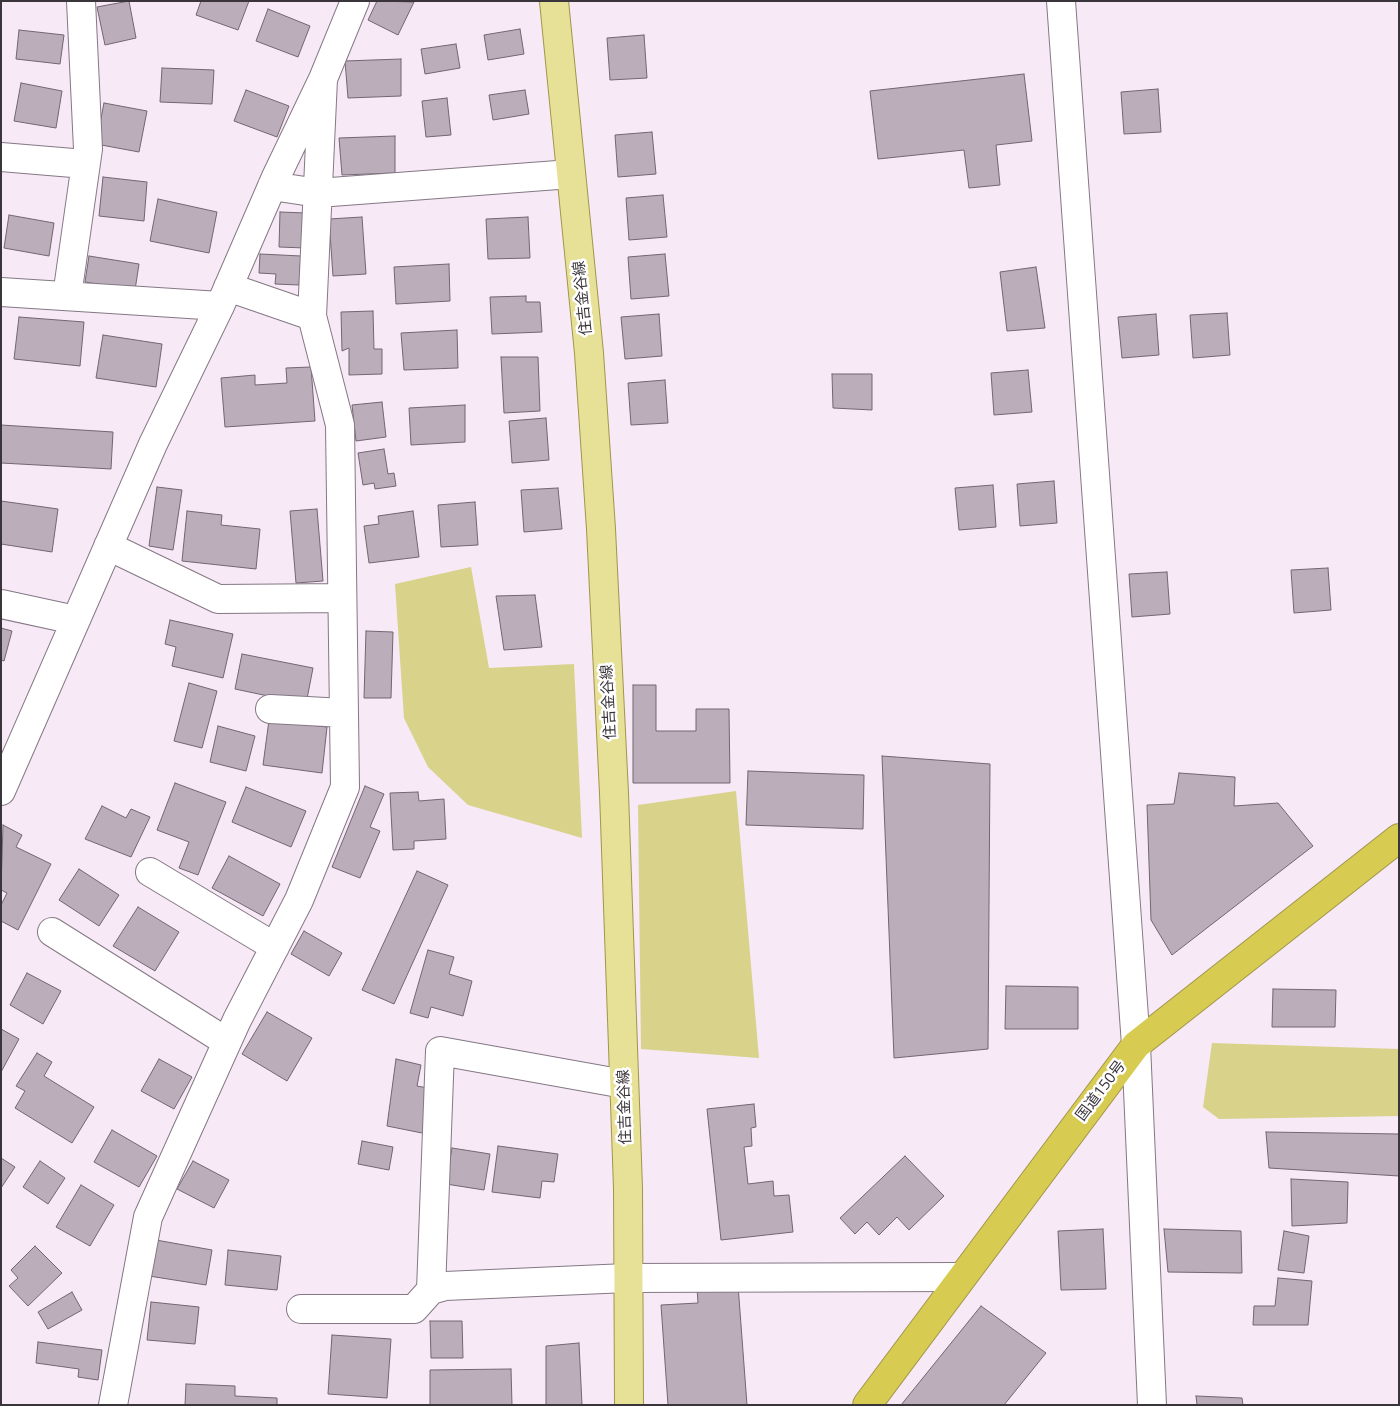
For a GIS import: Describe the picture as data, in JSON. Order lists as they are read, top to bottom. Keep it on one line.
{"streets":{"highway":["国道150号"],"main road":["住吉金谷線"]}}
